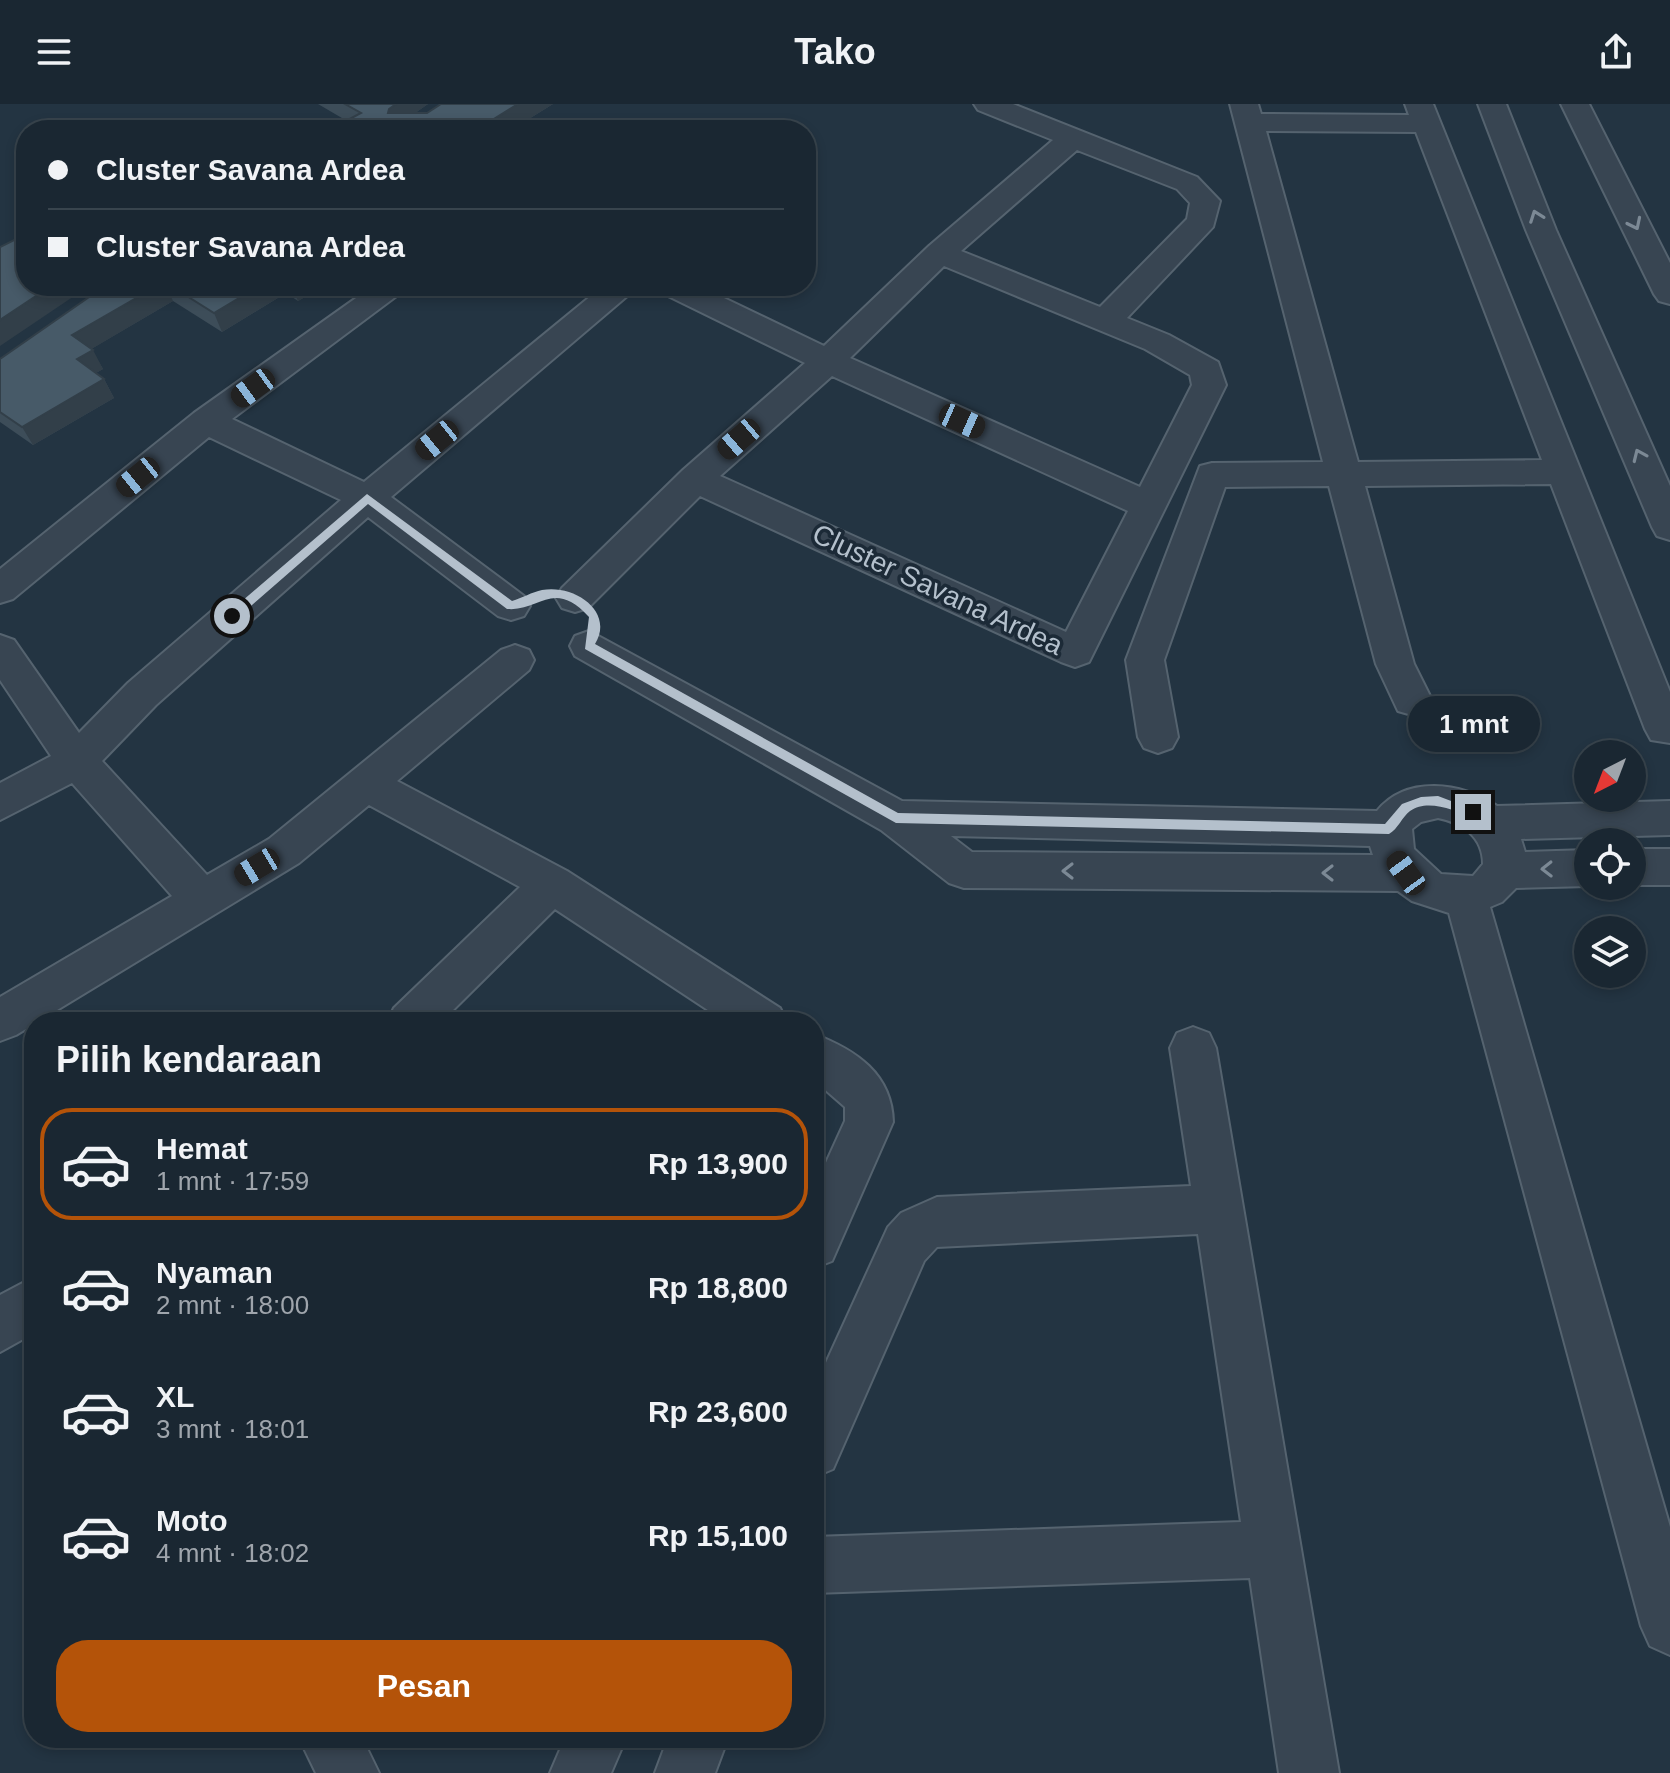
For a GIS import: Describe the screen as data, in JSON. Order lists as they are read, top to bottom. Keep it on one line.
{"streets":{"street":["Cluster Savana Ardea"]},"north":"bottom left","page":{"header":"Tako","banner":["Cluster Savana Ardea","Cluster Savana Ardea"],"bubble":"1 mnt","heading":"Pilih kendaraan","list":[{"name":"Hemat","note":"1 mnt · 17:59","value":"Rp 13,900"},{"name":"Nyaman","note":"2 mnt · 18:00","value":"Rp 18,800"},{"name":"XL","note":"3 mnt · 18:01","value":"Rp 23,600"},{"name":"Moto","note":"4 mnt · 18:02","value":"Rp 15,100"}],"buttons":"Pesan"}}
